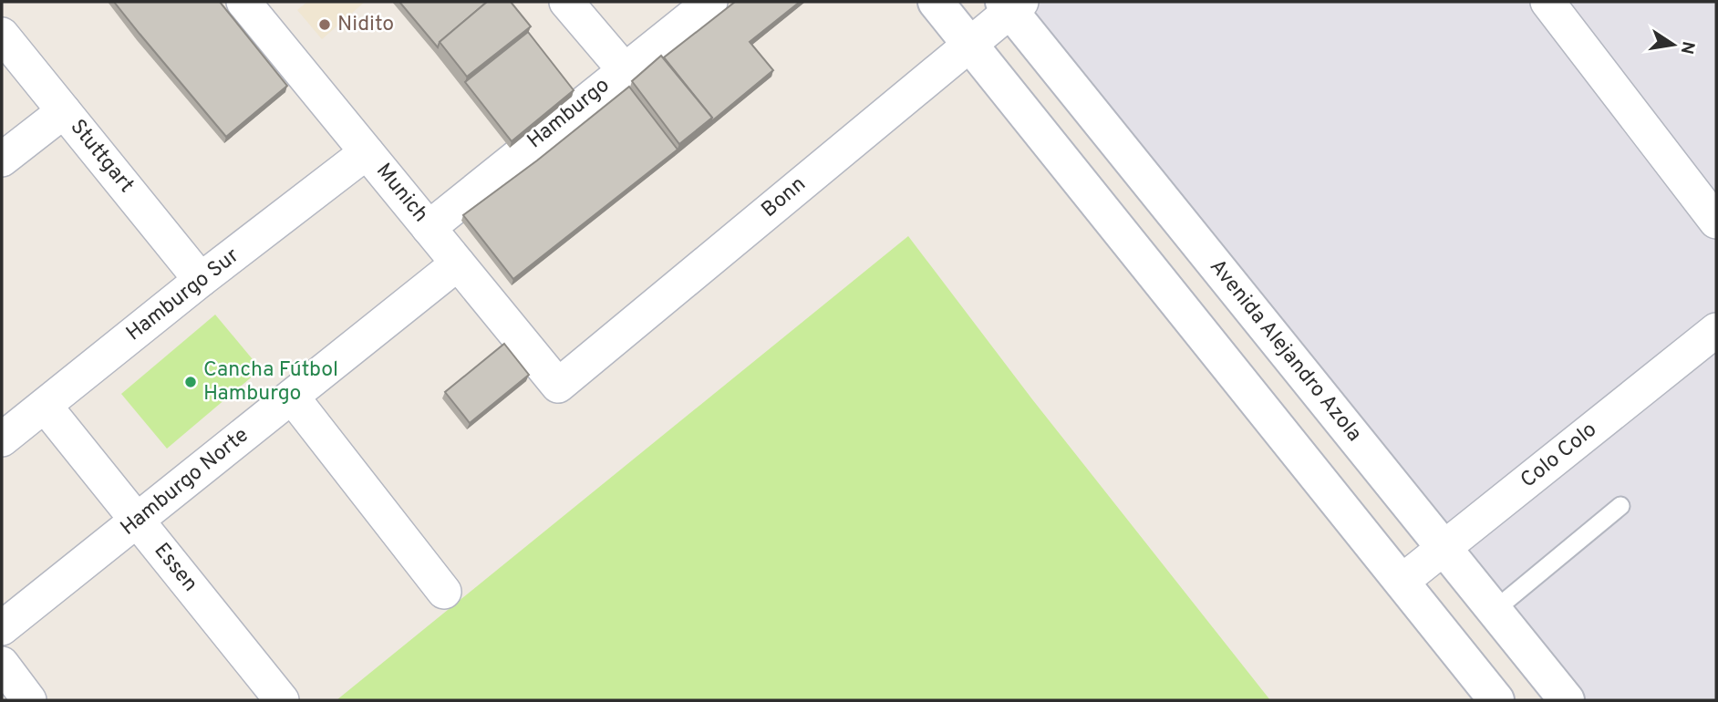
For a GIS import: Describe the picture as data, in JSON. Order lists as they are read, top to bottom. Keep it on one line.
{"streets":{"main road":["Avenida Alejandro Azola"],"street":["Hamburgo","Stuttgart","Munich","Bonn","Hamburgo Sur","Colo Colo","Hamburgo Norte","Essen"]},"crossings":[["Hamburgo","Munich"],["Stuttgart","Hamburgo Sur"],["Munich","Bonn"],["Munich","Hamburgo Sur"],["Munich","Hamburgo Norte"],["Bonn","Avenida Alejandro Azola"],["Hamburgo Sur","Essen"],["Avenida Alejandro Azola","Colo Colo"],["Hamburgo Norte","Essen"]],"places":["Nidito","Cancha Fútbol Hamburgo"],"north":"right"}
